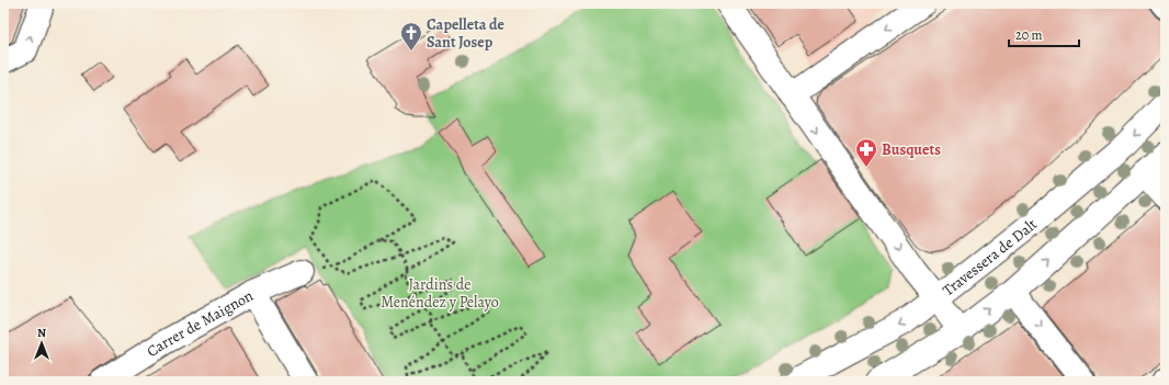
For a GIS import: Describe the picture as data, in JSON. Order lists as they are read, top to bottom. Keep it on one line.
{"streets":{"street":["Travessera de Dalt","Carrer de Maignon"]},"parks":["Jardins de Menéndez y Pelayo"],"places":{"church":["Capelleta de Sant Josep"],"pharmacy":["Busquets"]},"scale_bar":"20 m","north":"top"}
